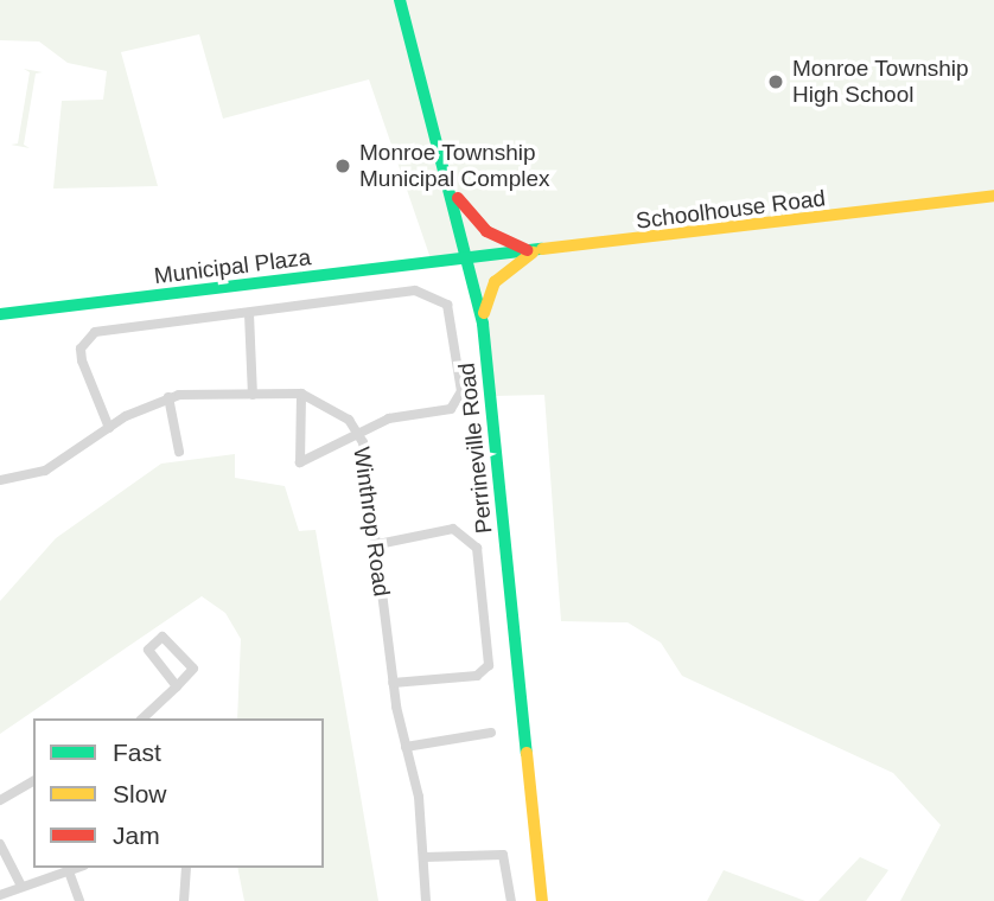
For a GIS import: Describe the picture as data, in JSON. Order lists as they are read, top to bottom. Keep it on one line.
{"streets":{"street":["Schoolhouse Road","Municipal Plaza","Perrineville Road","Winthrop Road"]},"crossings":[["Schoolhouse Road","Municipal Plaza"],["Schoolhouse Road","Perrineville Road"],["Municipal Plaza","Perrineville Road"]],"places":["Monroe Township High School","Monroe Township Municipal Complex"],"legend":["Fast","Slow","Jam"]}
